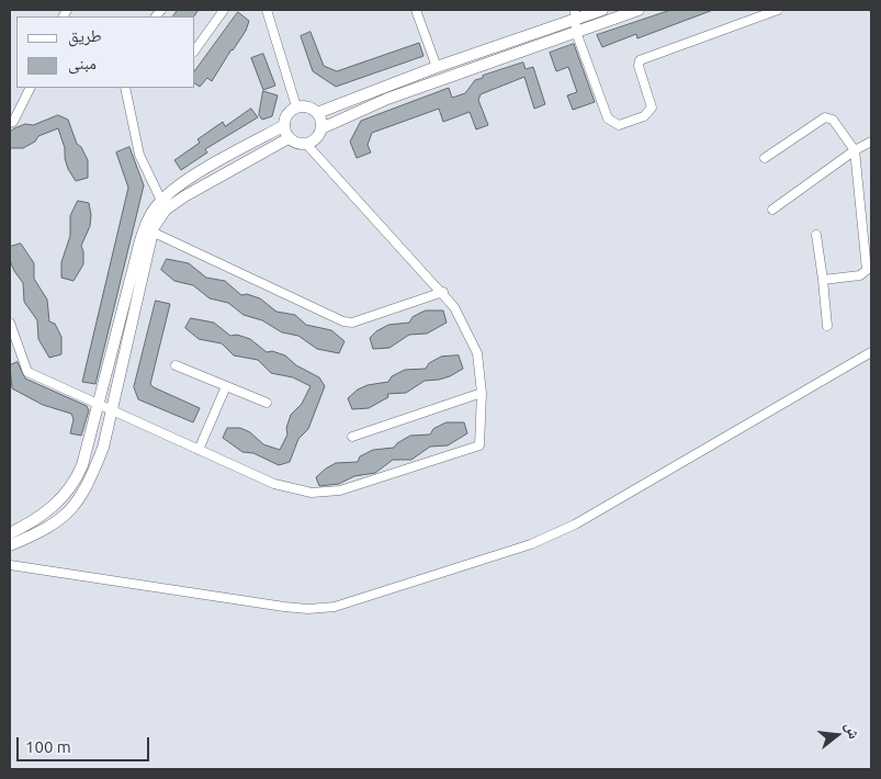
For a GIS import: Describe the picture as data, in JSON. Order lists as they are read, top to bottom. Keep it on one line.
{"legend":["طريق","مبنى"],"scale_bar":"100 m","north":"right"}
